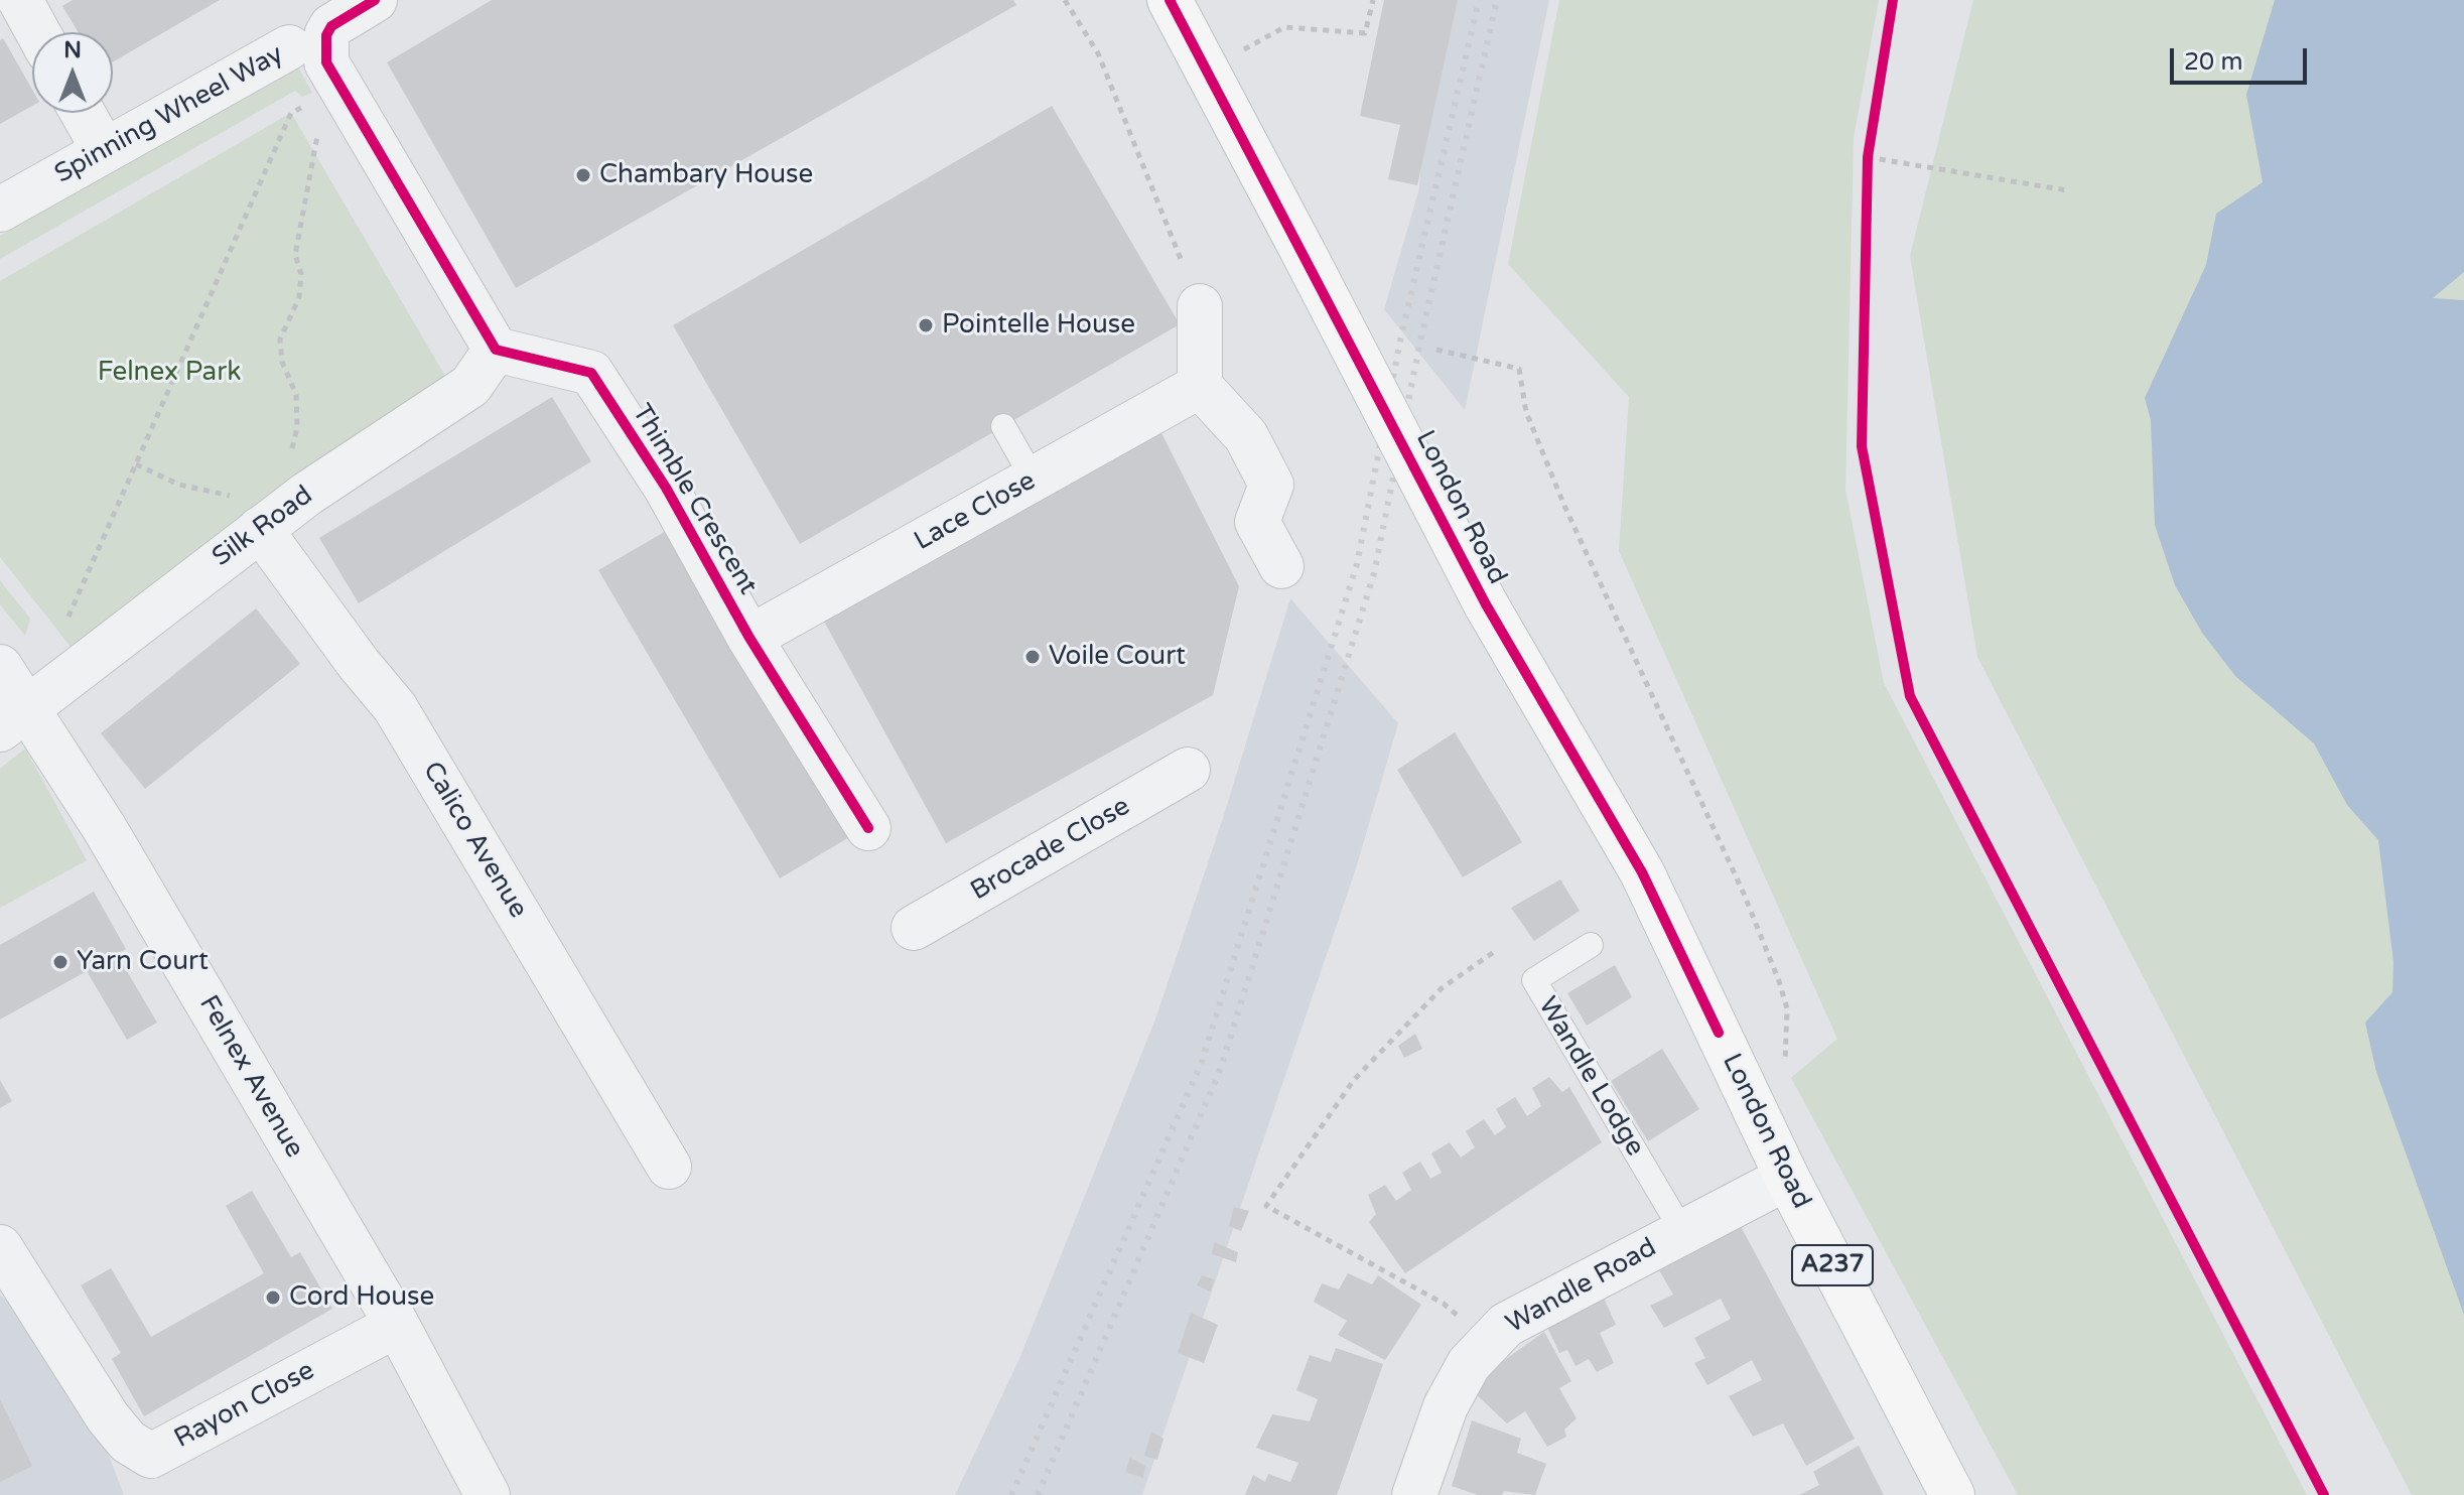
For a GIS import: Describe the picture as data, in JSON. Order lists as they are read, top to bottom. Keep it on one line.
{"streets":{"main road":["London Road","A237"],"street":["Spinning Wheel Way","Thimble Crescent","Lace Close","Silk Road","Calico Avenue","Brocade Close","Felnex Avenue","Wandle Road","Rayon Close"],"lane":["Wandle Lodge"]},"crossings":[["Thimble Crescent","Lace Close"],["Thimble Crescent","Silk Road"],["London Road","Wandle Road"],["Silk Road","Calico Avenue"],["Silk Road","Felnex Avenue"],["Felnex Avenue","Rayon Close"],["Wandle Lodge","Wandle Road"]],"parks":["Felnex Park"],"places":["Chambary House","Pointelle House","Voile Court","Yarn Court","Cord House"],"scale_bar":"20 m","north":"top"}
